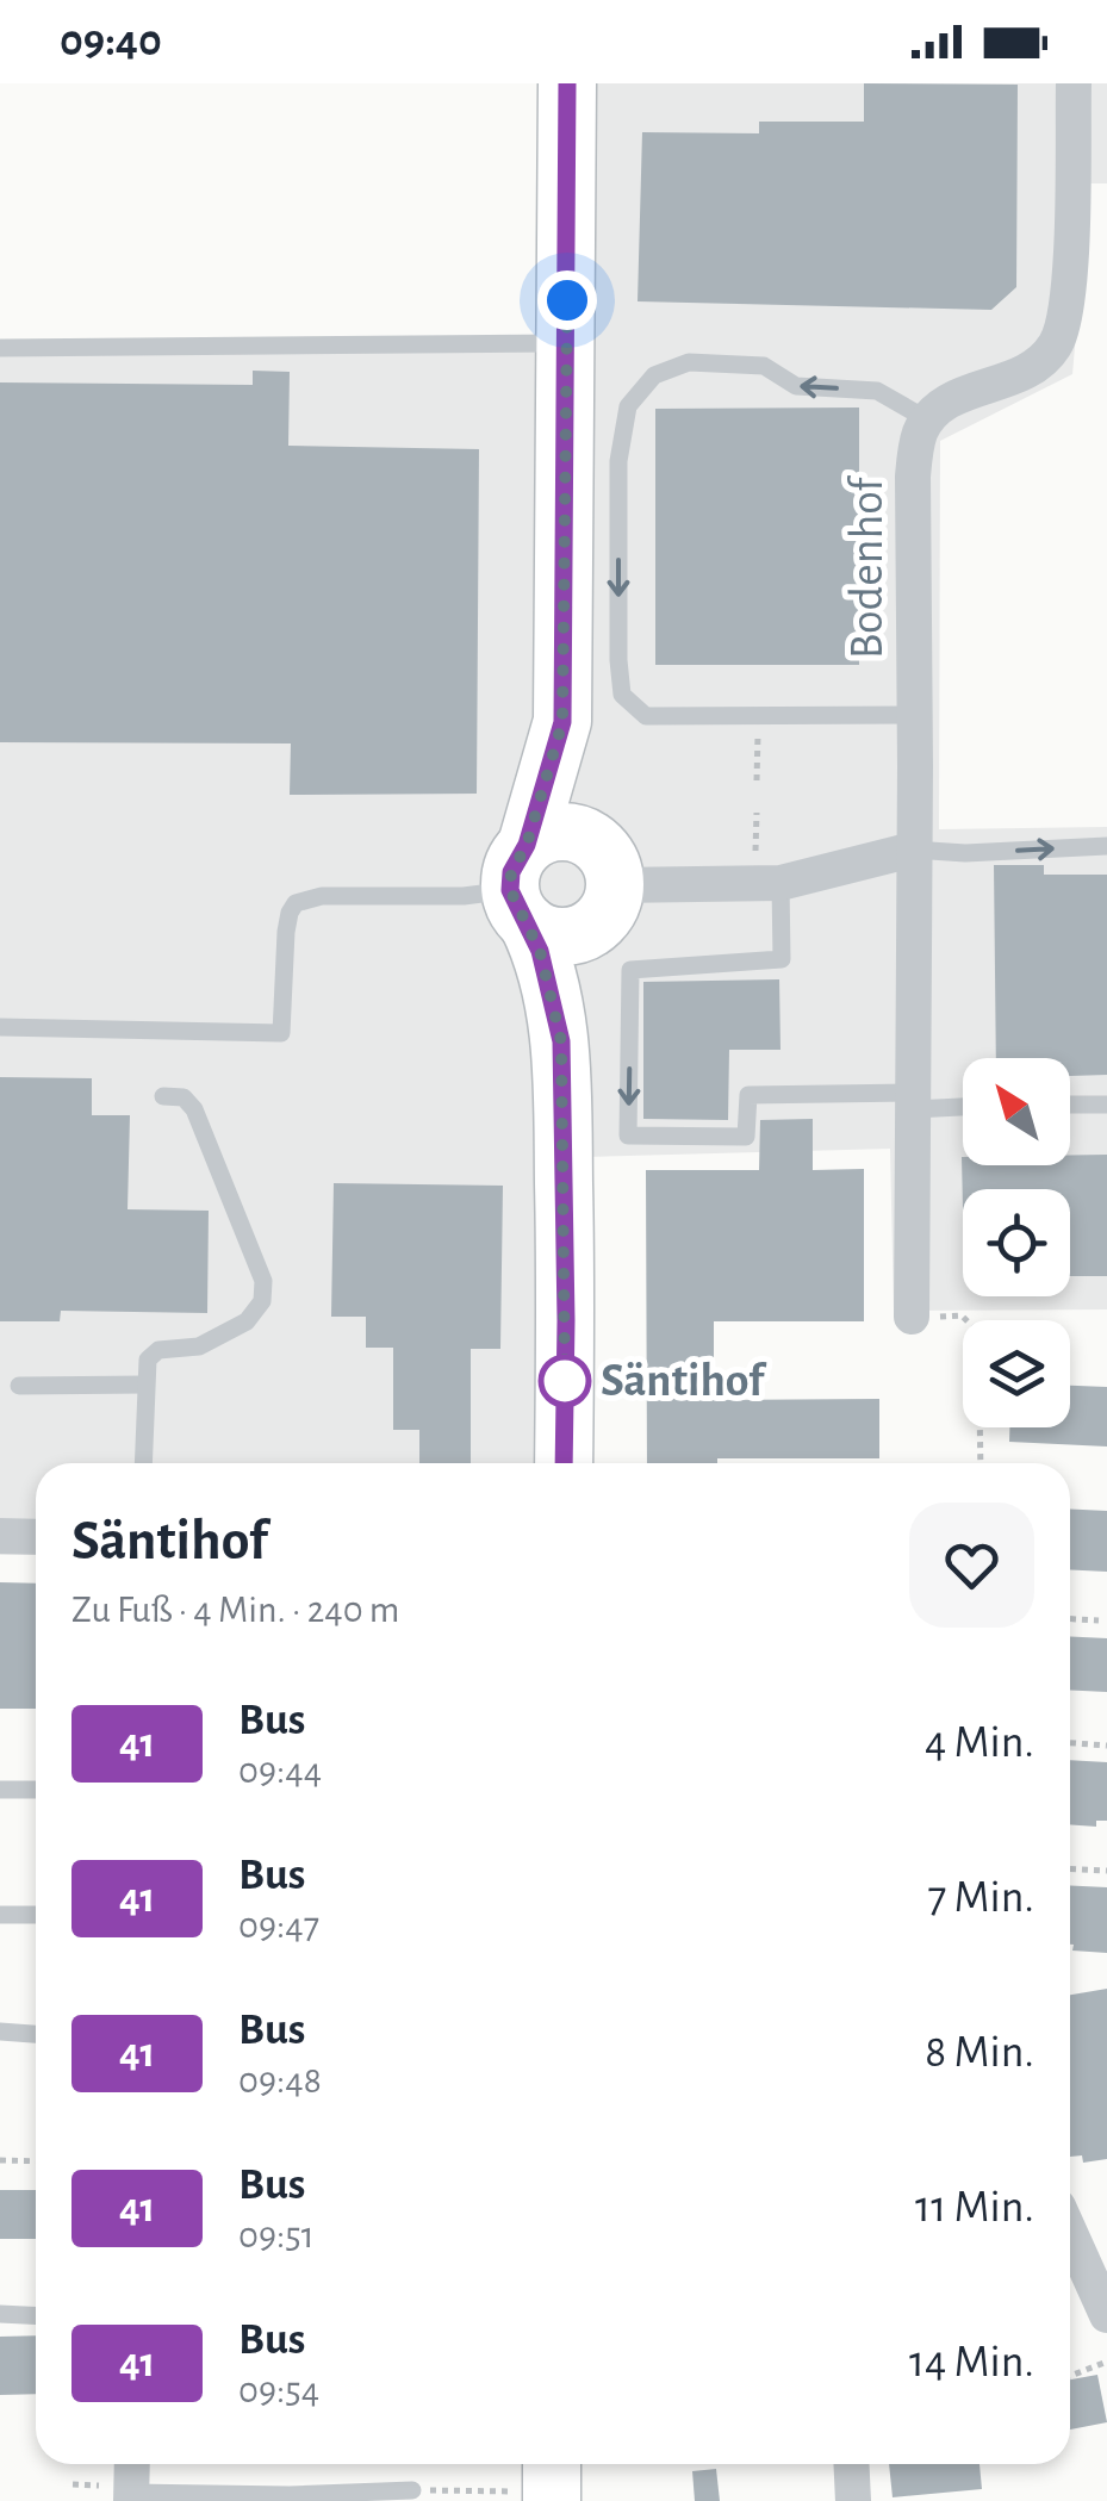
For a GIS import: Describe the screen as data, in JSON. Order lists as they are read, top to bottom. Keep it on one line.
{"streets":{"street":["Bodenhof"]},"places":["Säntihof"],"lines":["bus line 41"],"north":"top left","page":{"status":"09:40","heading":["Säntihof","Zu Fuß · 4 Min. · 240 m"],"list":[{"mark":"41","name":"Bus","note":"09:44","value":"4 Min."},{"mark":"41","name":"Bus","note":"09:47","value":"7 Min."},{"mark":"41","name":"Bus","note":"09:48","value":"8 Min."},{"mark":"41","name":"Bus","note":"09:51","value":"11 Min."},{"mark":"41","name":"Bus","note":"09:54","value":"14 Min."}]}}
